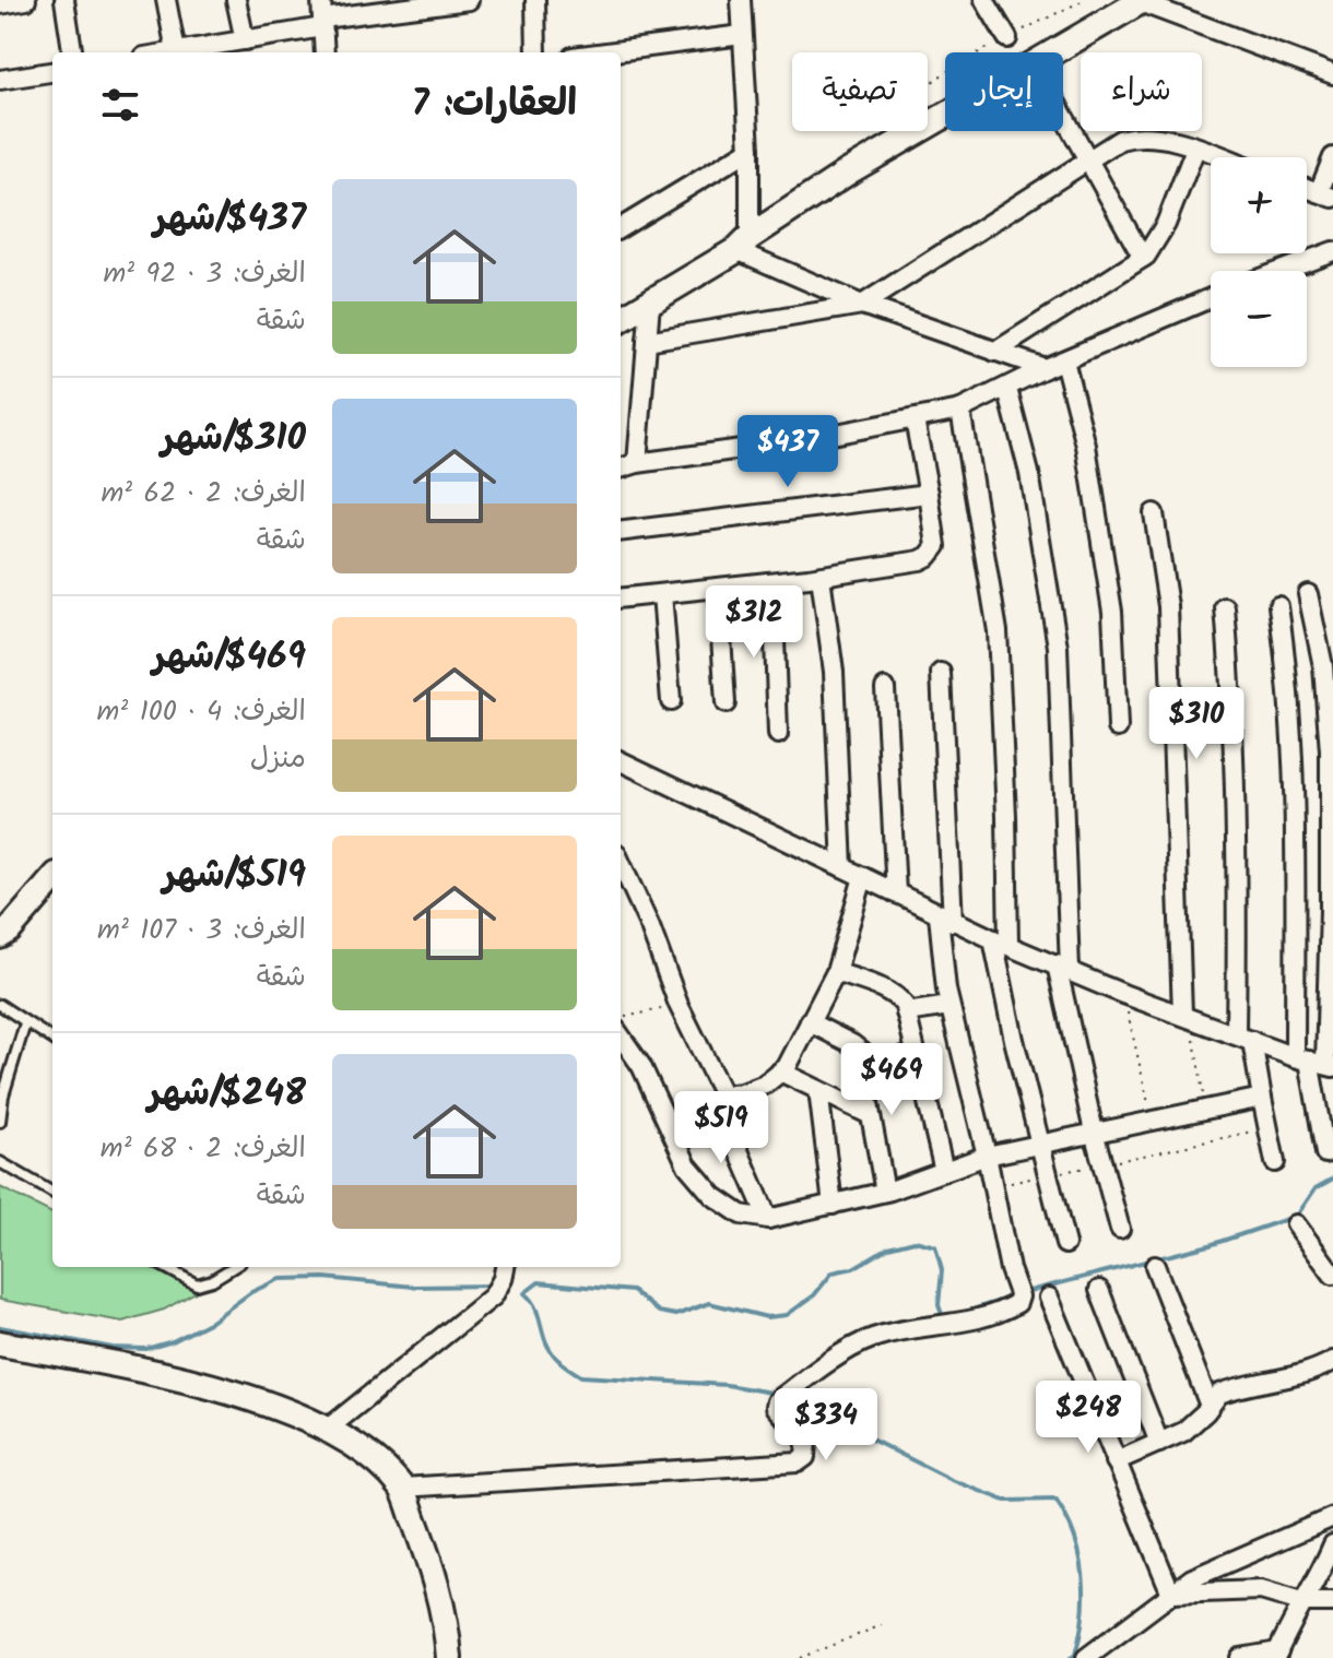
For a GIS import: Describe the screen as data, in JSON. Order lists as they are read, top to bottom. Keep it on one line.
{"page":{"chip":["شراء","إيجار","تصفية"],"heading":"العقارات: 7","map_buttons":["+","−"],"list":[{"name":"$437/شهر","note":"الغرف: 3 · 92 m² · شقة"},{"name":"$310/شهر","note":"الغرف: 2 · 62 m² · شقة"},{"name":"$469/شهر","note":"الغرف: 4 · 100 m² · منزل"},{"name":"$519/شهر","note":"الغرف: 3 · 107 m² · شقة"},{"name":"$248/شهر","note":"الغرف: 2 · 68 m² · شقة"}],"price":["$437","$312","$310","$469","$519","$248","$334"]}}
